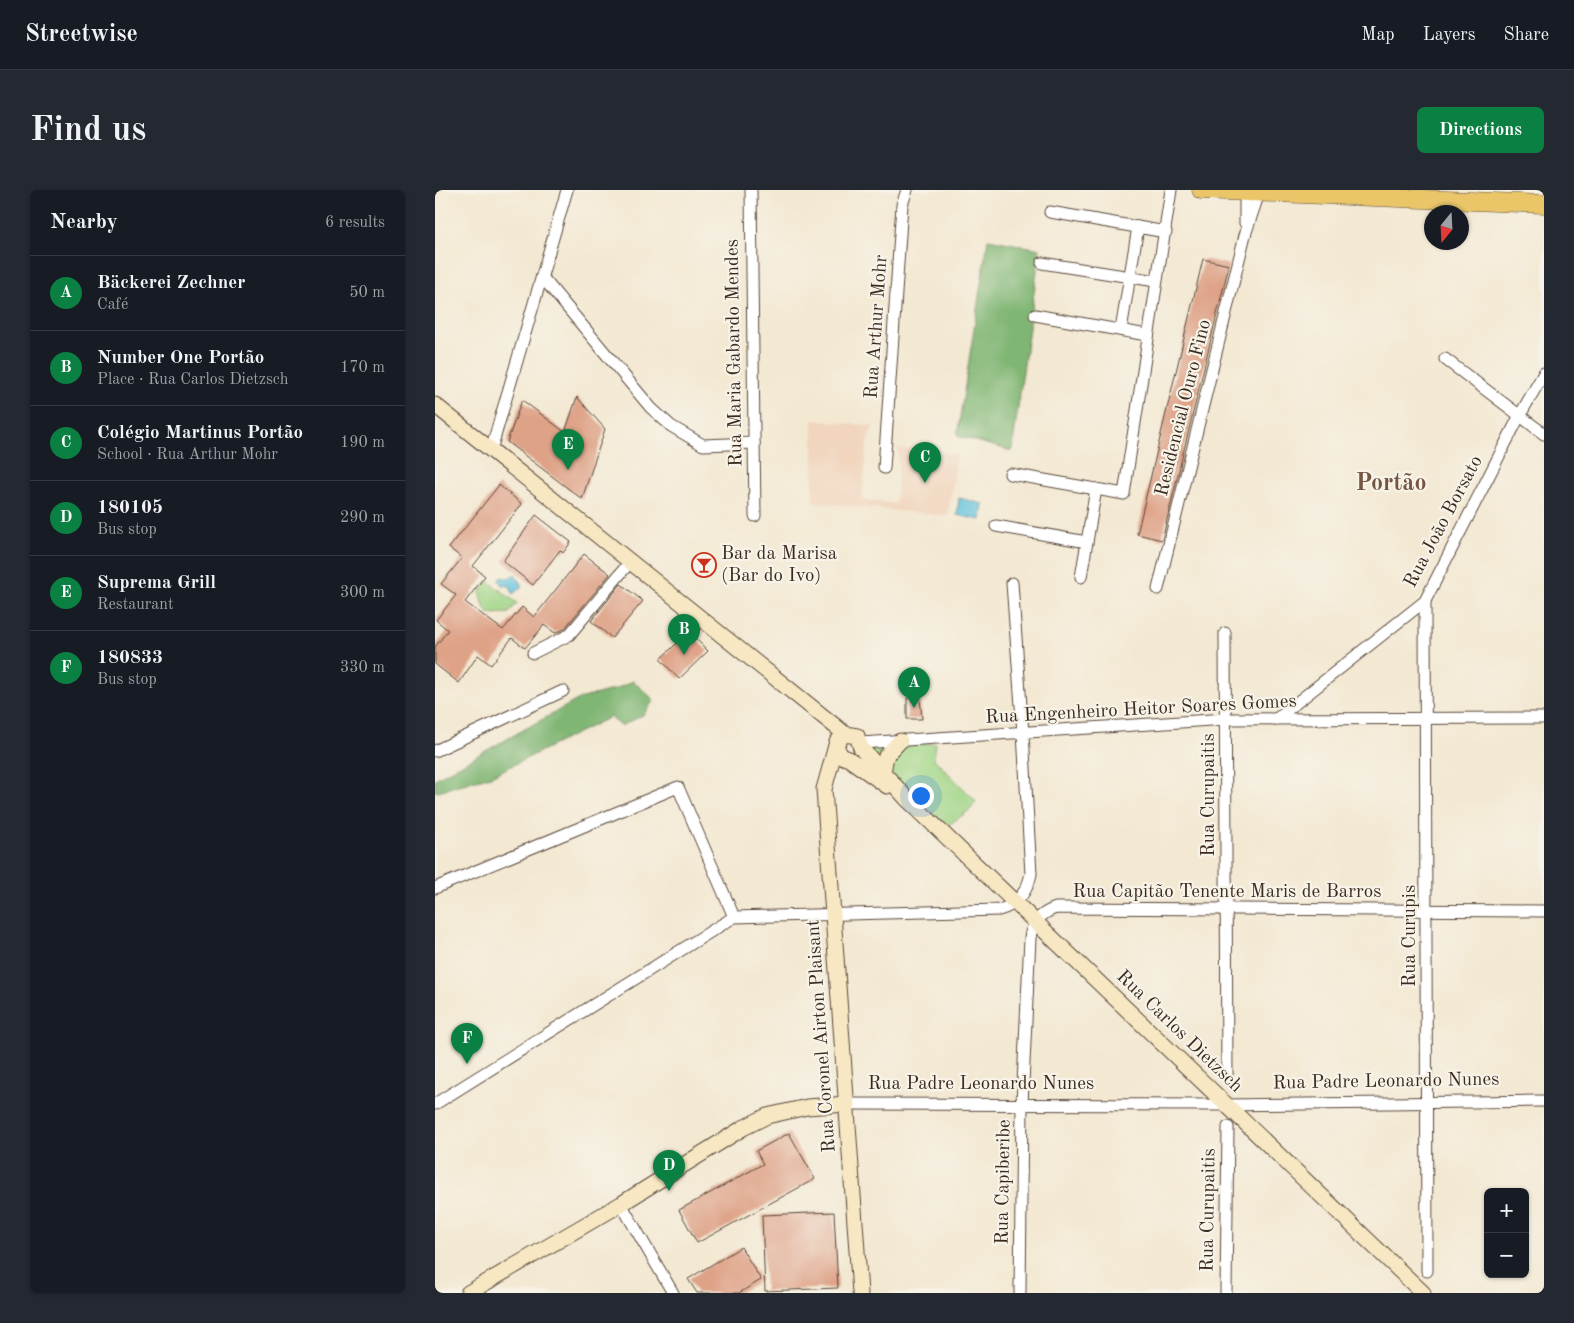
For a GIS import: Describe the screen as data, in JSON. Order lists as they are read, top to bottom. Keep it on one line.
{"streets":{"street":["Rua Arthur Mohr","Rua Maria Gabardo Mendes","Residencial Ouro Fino","Rua João Borsato","Rua Engenheiro Heitor Soares Gomes","Rua Curupaitis","Rua Capitão Tenente Maris de Barros","Rua Curupis","Rua Carlos Dietzsch","Rua Coronel Airton Plaisant","Rua Padre Leonardo Nunes","Rua Capiberibe"]},"crossings":[["Rua João Borsato","Rua Engenheiro Heitor Soares Gomes"],["Rua João Borsato","Rua Curupis"],["Rua Engenheiro Heitor Soares Gomes","Rua Curupaitis"],["Rua Engenheiro Heitor Soares Gomes","Rua Curupis"],["Rua Engenheiro Heitor Soares Gomes","Rua Carlos Dietzsch"],["Rua Engenheiro Heitor Soares Gomes","Rua Coronel Airton Plaisant"],["Rua Curupaitis","Rua Capitão Tenente Maris de Barros"],["Rua Capitão Tenente Maris de Barros","Rua Curupis"],["Rua Capitão Tenente Maris de Barros","Rua Carlos Dietzsch"],["Rua Capitão Tenente Maris de Barros","Rua Capiberibe"],["Rua Curupis","Rua Padre Leonardo Nunes"],["Rua Carlos Dietzsch","Rua Coronel Airton Plaisant"],["Rua Carlos Dietzsch","Rua Padre Leonardo Nunes"],["Rua Carlos Dietzsch","Rua Capiberibe"],["Rua Coronel Airton Plaisant","Rua Padre Leonardo Nunes"],["Rua Padre Leonardo Nunes","Rua Capiberibe"]],"districts":["Portão"],"places":{"bar":["Bar da Marisa (Bar do Ivo)"]},"north":"bottom","page":{"header":"Streetwise","nav":["Map","Layers","Share"],"buttons":"Directions","title":"Find us","heading":["Nearby","6 results"],"list":[{"mark":"A","name":"Bäckerei Zechner","note":"Café","value":"50 m"},{"mark":"B","name":"Number One Portão","note":"Place · Rua Carlos Dietzsch","value":"170 m"},{"mark":"C","name":"Colégio Martinus Portão","note":"School · Rua Arthur Mohr","value":"190 m"},{"mark":"D","name":"180105","note":"Bus stop","value":"290 m"},{"mark":"E","name":"Suprema Grill","note":"Restaurant","value":"300 m"},{"mark":"F","name":"180833","note":"Bus stop","value":"330 m"}],"pins":["E","C","B","A","F","D"],"map_buttons":["+","−"]}}
